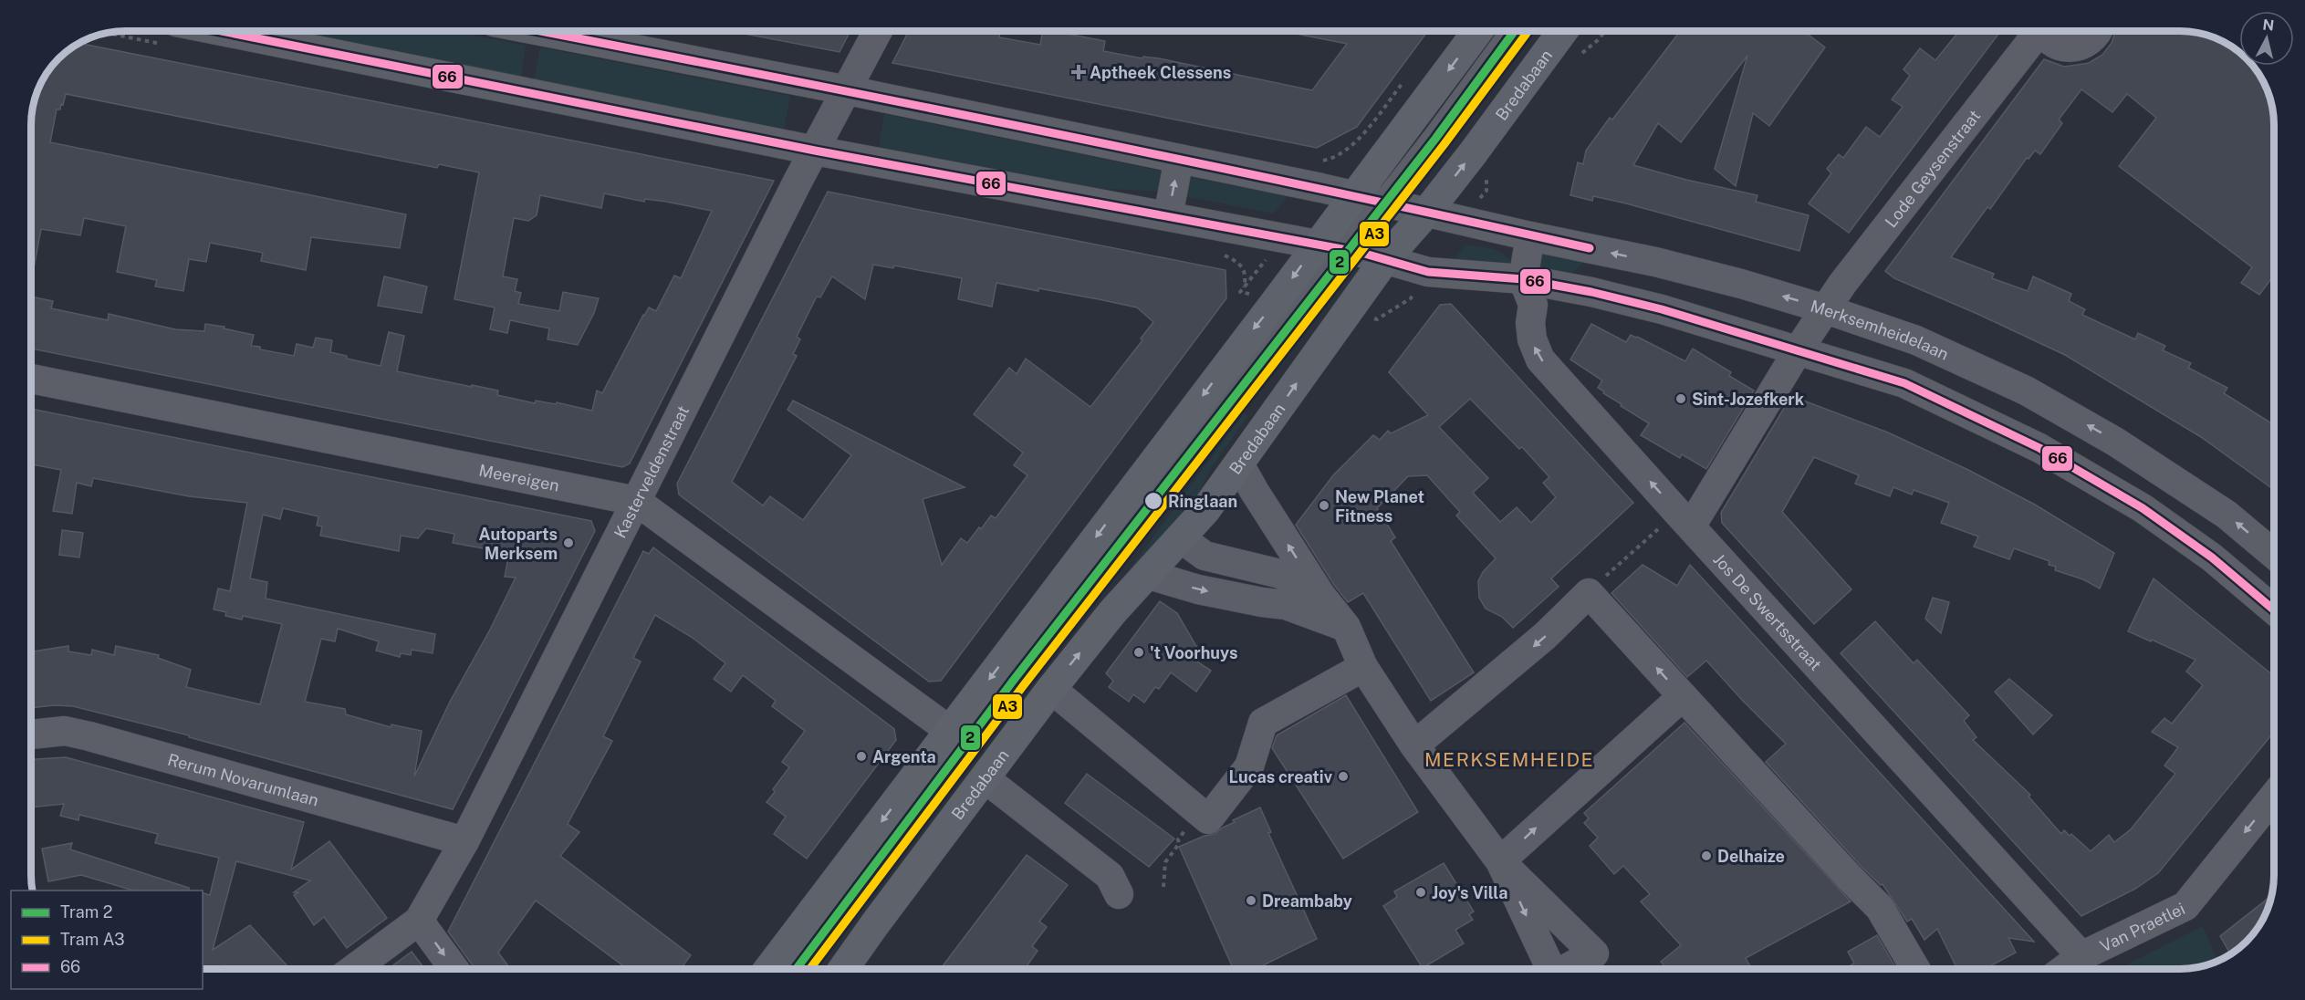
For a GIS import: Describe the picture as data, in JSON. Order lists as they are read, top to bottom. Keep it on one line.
{"streets":{"main road":["Bredabaan"],"street":["Lode Geysenstraat","Merksemheidelaan","Kasterveldenstraat","Meereigen","Jos De Swertsstraat","Rerum Novarumlaan","Van Praetlei"]},"crossings":[["Bredabaan","Merksemheidelaan"],["Lode Geysenstraat","Merksemheidelaan"],["Lode Geysenstraat","Jos De Swertsstraat"],["Merksemheidelaan","Jos De Swertsstraat"],["Kasterveldenstraat","Meereigen"],["Kasterveldenstraat","Rerum Novarumlaan"],["Jos De Swertsstraat","Van Praetlei"]],"one_way":["Van Praetlei"],"districts":["MERKSEMHEIDE"],"places":{"health":["Aptheek Clessens"],"other":["Sint-Jozefkerk","Ringlaan","New Planet Fitness","Autoparts Merksem","'t Voorhuys","Argenta","Lucas creativ","Delhaize","Joy's Villa","Dreambaby"]},"lines":["tram line 2","tram line A3","transit line 66"],"legend":["Tram 2","Tram A3","66"],"north":"top"}
